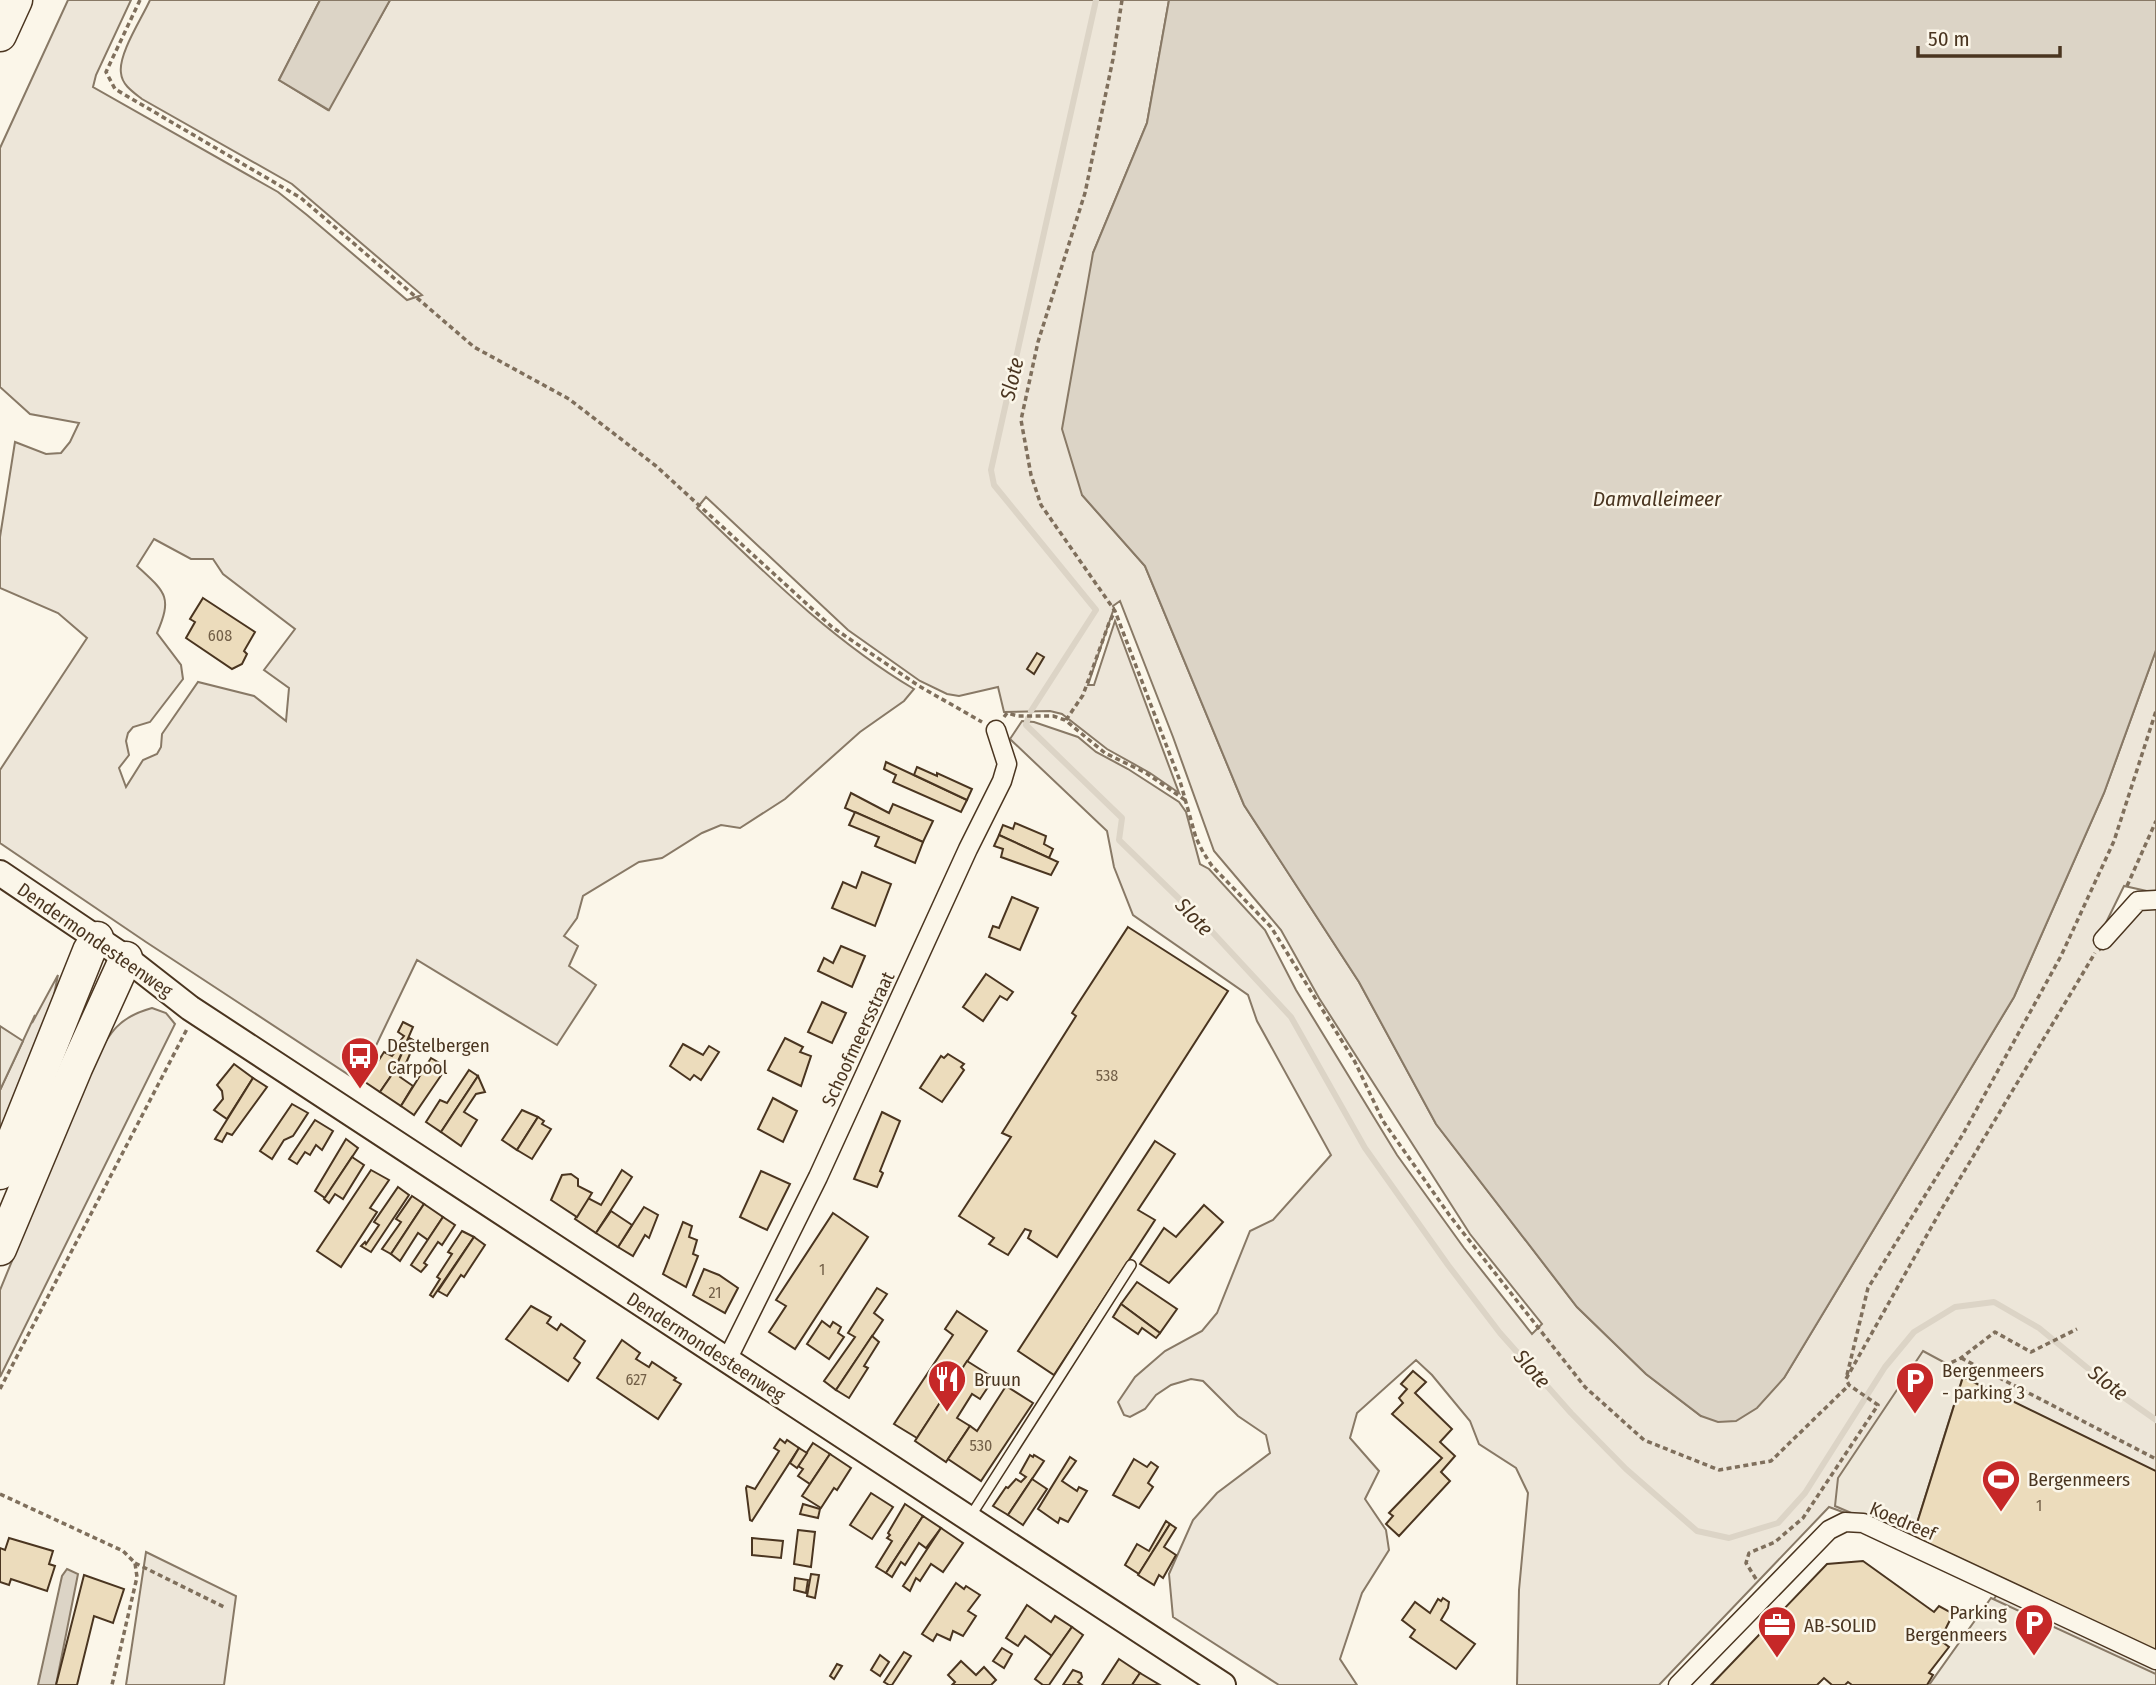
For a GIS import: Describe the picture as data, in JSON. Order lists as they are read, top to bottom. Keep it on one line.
{"streets":{"main road":["Dendermondesteenweg"],"street":["Schoofmeersstraat","Koedreef"]},"crossings":[["Dendermondesteenweg","Schoofmeersstraat"]],"water":["Slote","Damvalleimeer"],"places":{"bus stop":["Destelbergen Carpool"],"restaurant":["Bruun"],"parking":["Bergenmeers - parking 3","Parking Bergenmeers"],"sports":["Bergenmeers"],"office":["AB-SOLID"]},"house_numbers":["608","538","1","21","627","530","1"],"scale_bar":"50 m"}
